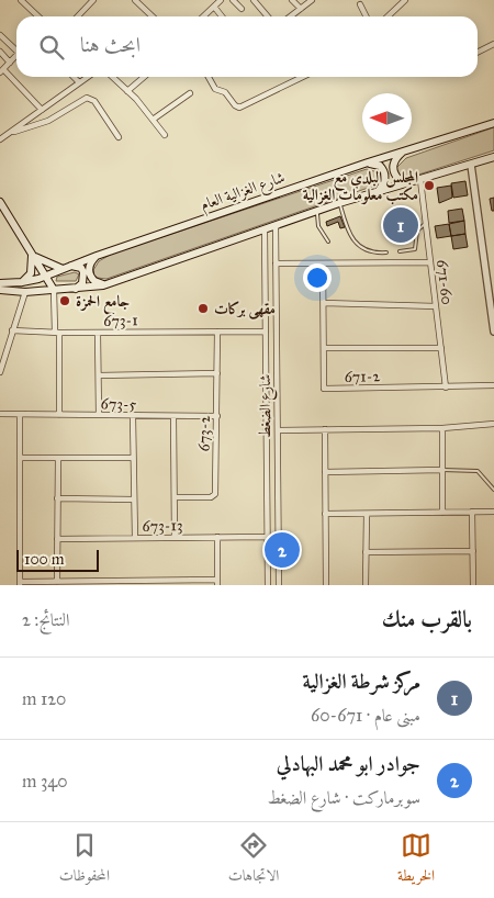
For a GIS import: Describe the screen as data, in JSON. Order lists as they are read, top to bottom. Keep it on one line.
{"streets":{"main road":["شارع الغزالية العام"],"street":["671-60","673-1","671-2","673-5","شارع الضغط","673-2","673-13"]},"crossings":[["671-60","671-2"],["673-1","شارع الضغط"],["673-1","673-2"],["673-5","673-2"],["شارع الضغط","673-13"]],"places":["المجلس البلدي مع مكتب معلومات الغزالية","جامع الحمزة","مقهى بركات"],"scale_bar":"100 m","north":"left","page":{"search":"ابحث هنا","pins":["1","2"],"scale":"100 m","heading":["بالقرب منك","النتائج: 2"],"list":[{"mark":"1","name":"مركز شرطة الغزالية","note":"مبنى عام · 671-60","value":"120 m"},{"mark":"2","name":"جوادر ابو محمد البهادلي","note":"سوبرماركت · شارع الضغط","value":"340 m"}],"nav":["الخريطة","الاتجاهات","المحفوظات"]}}
